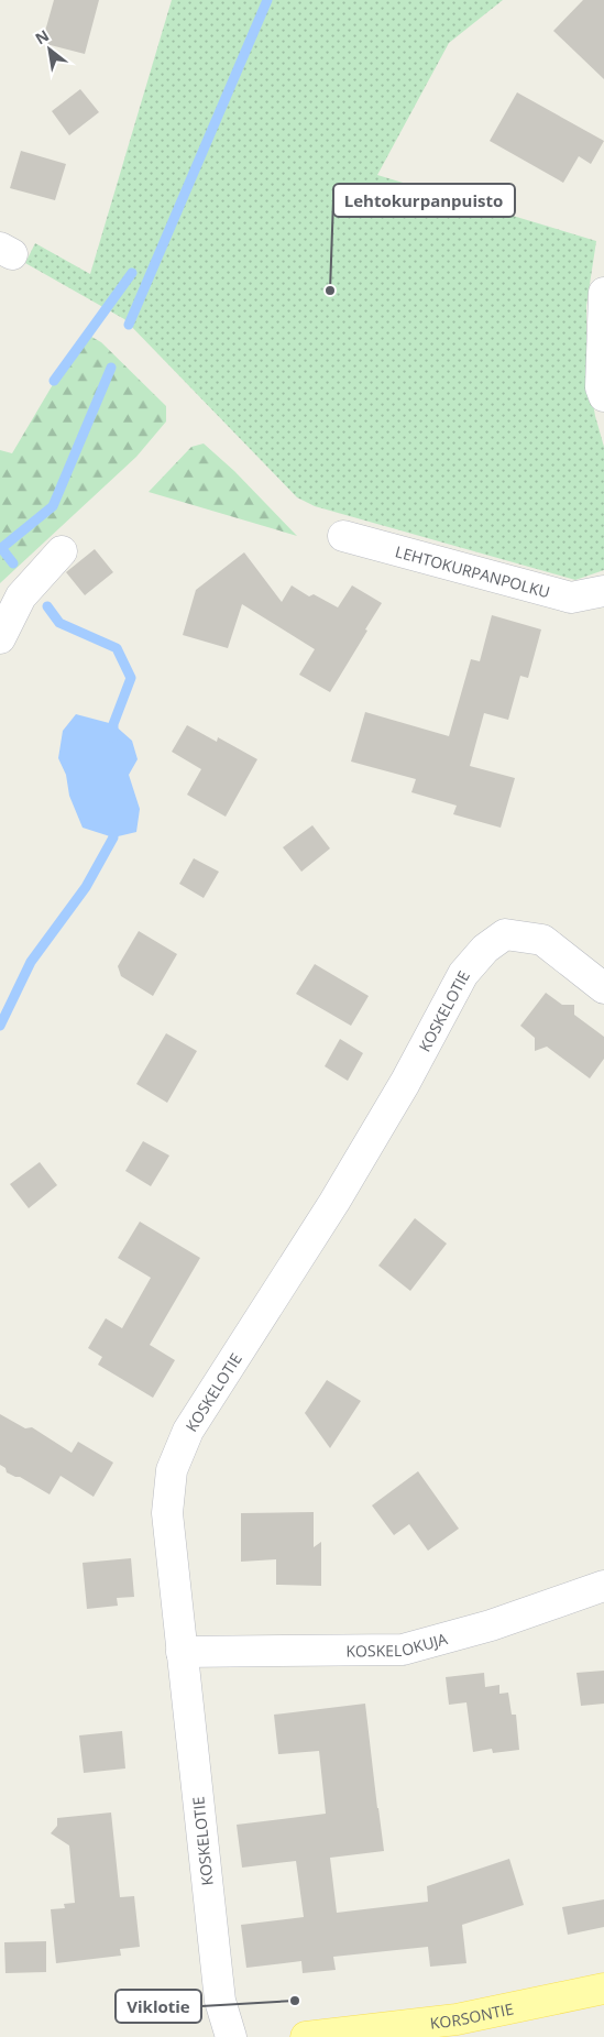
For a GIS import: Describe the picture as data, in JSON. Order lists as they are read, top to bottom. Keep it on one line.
{"streets":{"main road":["KORSONTIE"],"street":["LEHTOKURPANPOLKU","KOSKELOTIE","KOSKELOKUJA"]},"crossings":[["KOSKELOTIE","KOSKELOKUJA"]],"places":["Lehtokurpanpuisto","Viklotie"],"north":"top left"}
